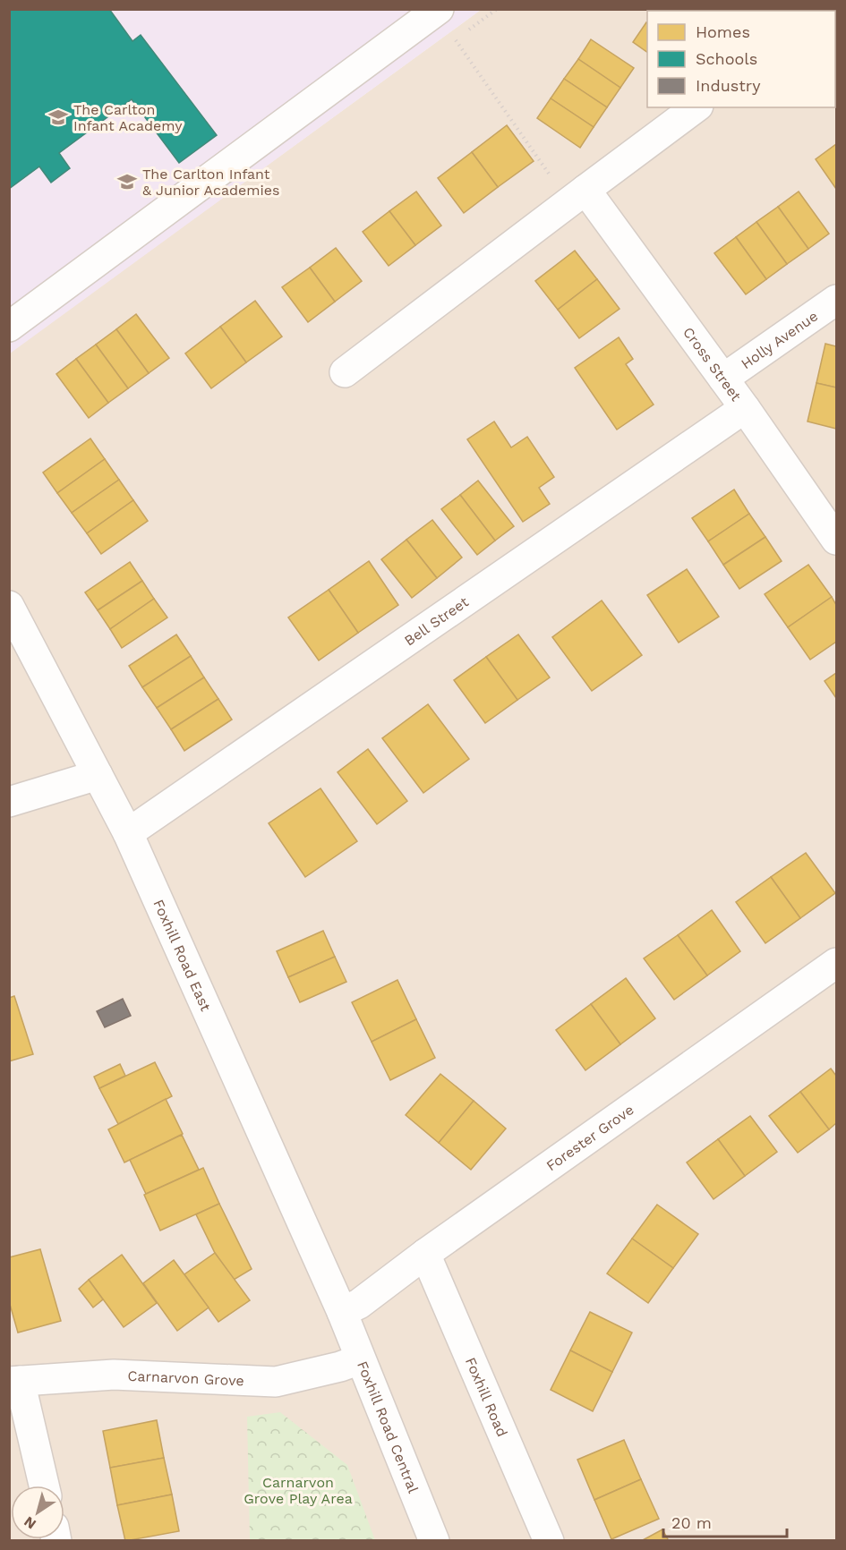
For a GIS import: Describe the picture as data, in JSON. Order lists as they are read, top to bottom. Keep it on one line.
{"streets":{"street":["Holly Avenue","Cross Street","Bell Street","Foxhill Road East","Forester Grove","Carnarvon Grove","Foxhill Road","Foxhill Road Central"]},"crossings":[["Holly Avenue","Cross Street"],["Cross Street","Bell Street"],["Bell Street","Foxhill Road East"],["Foxhill Road East","Forester Grove"],["Foxhill Road East","Foxhill Road Central"],["Forester Grove","Foxhill Road"],["Forester Grove","Foxhill Road Central"],["Carnarvon Grove","Foxhill Road Central"]],"parks":["Carnarvon Grove Play Area"],"places":{"school or university":["The Carlton Infant Academy","The Carlton Infant & Junior Academies"]},"legend":["Homes","Schools","Industry"],"scale_bar":"20 m","north":"bottom left"}
